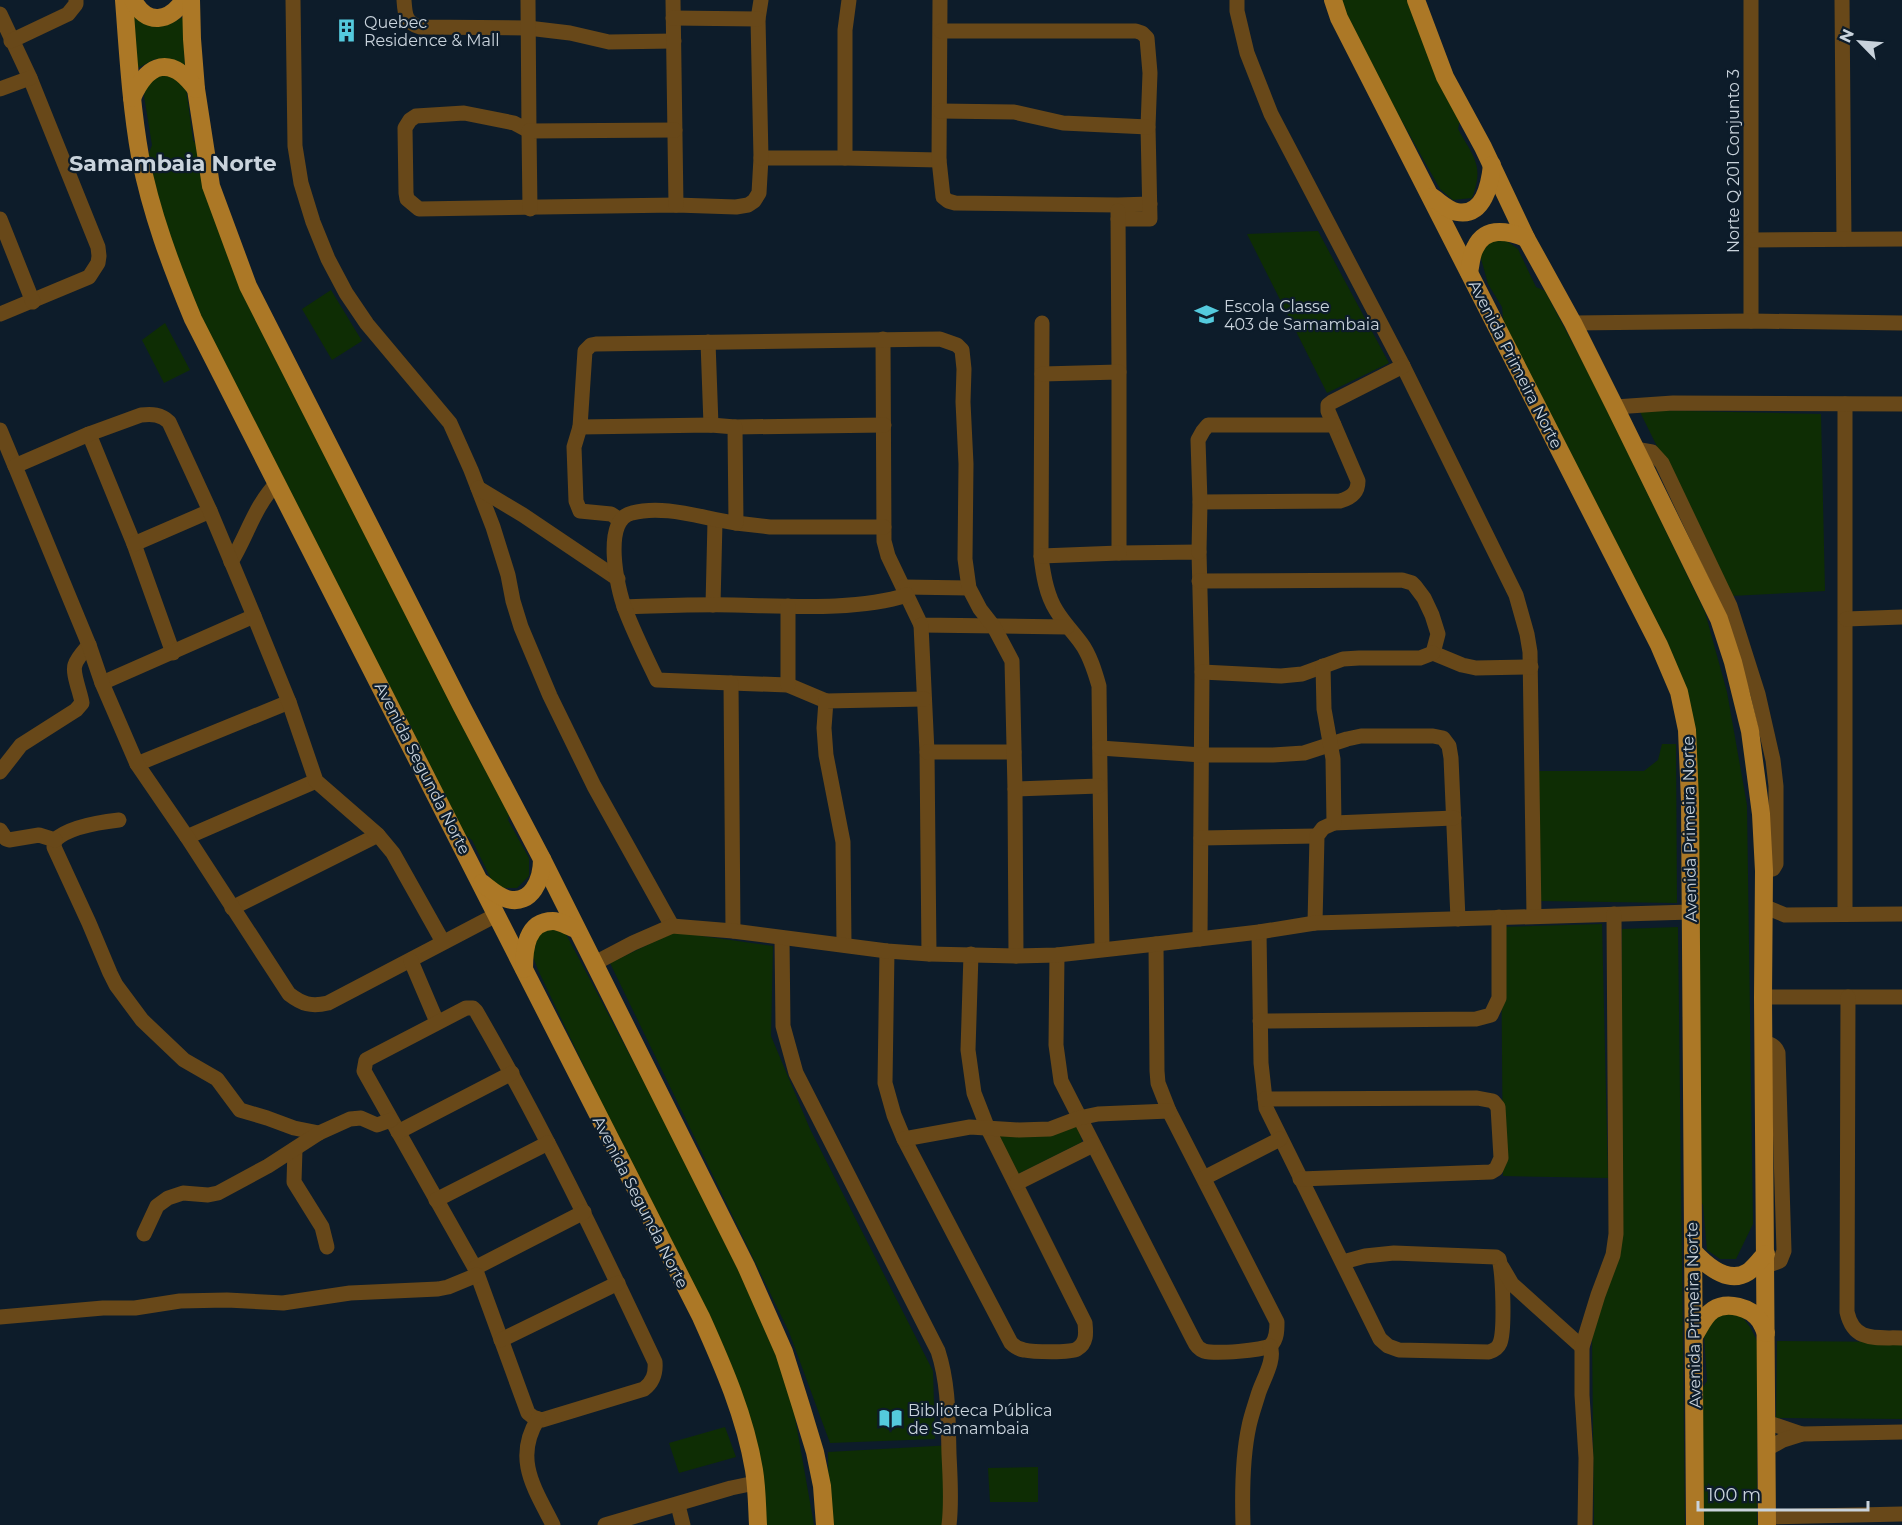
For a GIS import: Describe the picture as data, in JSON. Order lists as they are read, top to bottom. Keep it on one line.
{"streets":{"main road":["Avenida Primeira Norte","Avenida Segunda Norte"],"street":["Norte Q 201 Conjunto 3"]},"districts":["Samambaia Norte"],"places":{"building":["Quebec Residence & Mall"],"school or university":["Escola Classe 403 de Samambaia"],"library":["Biblioteca Pública de Samambaia"]},"scale_bar":"100 m","north":"top left"}
